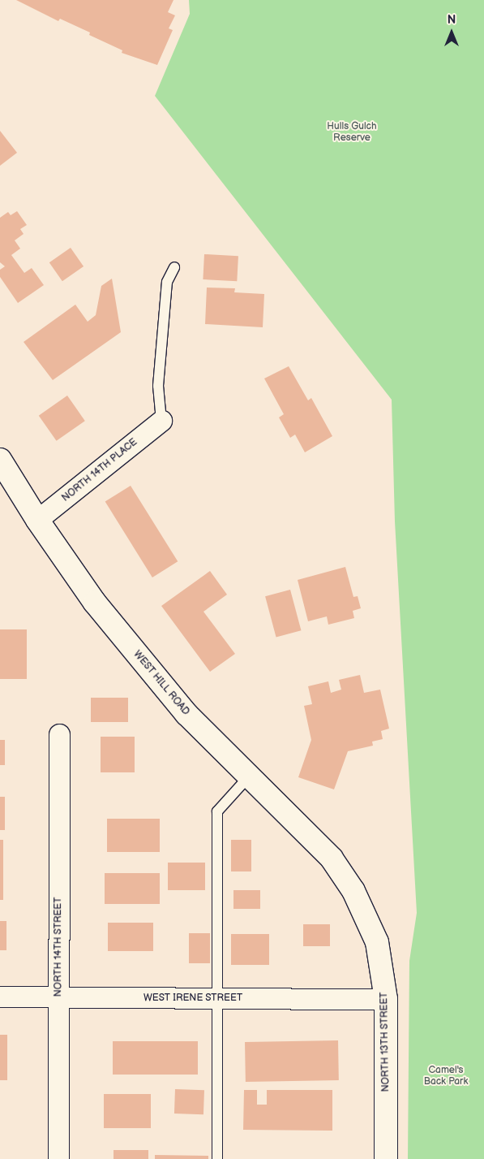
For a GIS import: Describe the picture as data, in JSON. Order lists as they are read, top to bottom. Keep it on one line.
{"streets":{"street":["NORTH 14TH PLACE","WEST HILL ROAD","NORTH 14TH STREET","WEST IRENE STREET","NORTH 13TH STREET"]},"crossings":[["NORTH 14TH PLACE","WEST HILL ROAD"],["WEST HILL ROAD","NORTH 13TH STREET"],["NORTH 14TH STREET","WEST IRENE STREET"],["WEST IRENE STREET","NORTH 13TH STREET"]],"parks":["Hulls Gulch Reserve","Camel's Back Park"],"north":"top"}
